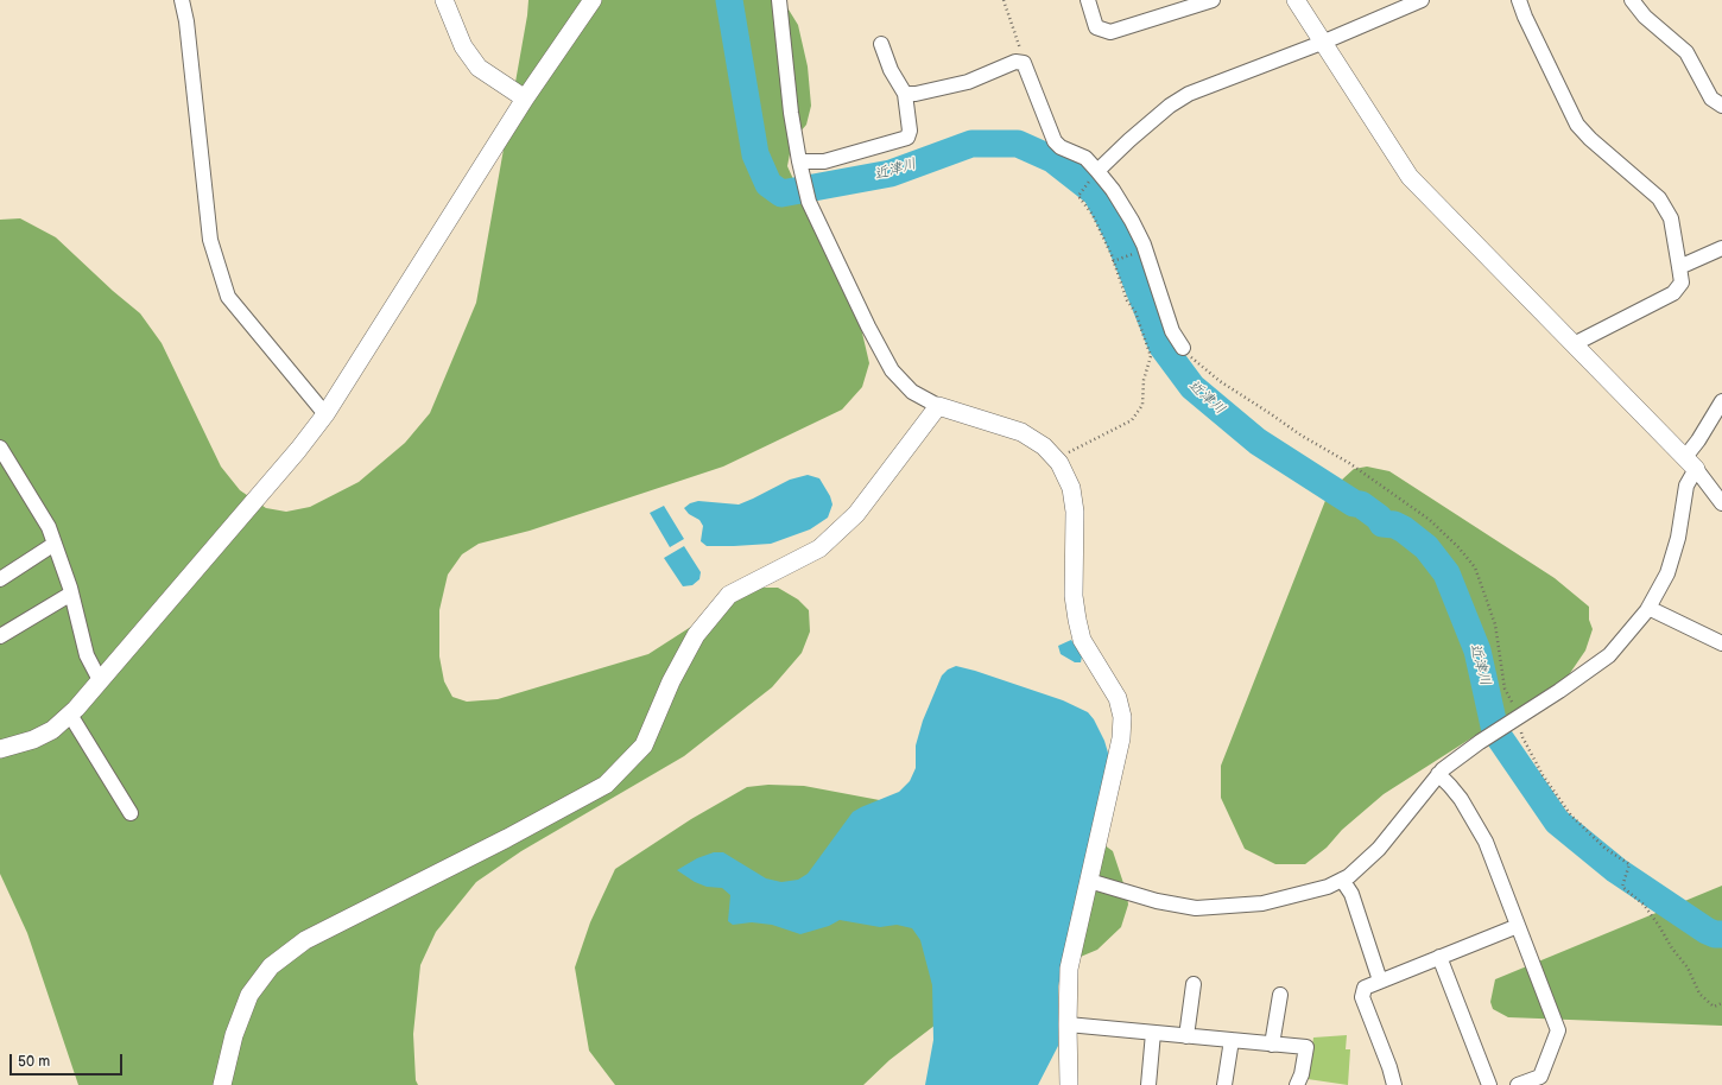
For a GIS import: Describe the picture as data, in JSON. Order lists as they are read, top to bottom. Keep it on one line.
{"water":["近津川"],"scale_bar":"50 m"}
